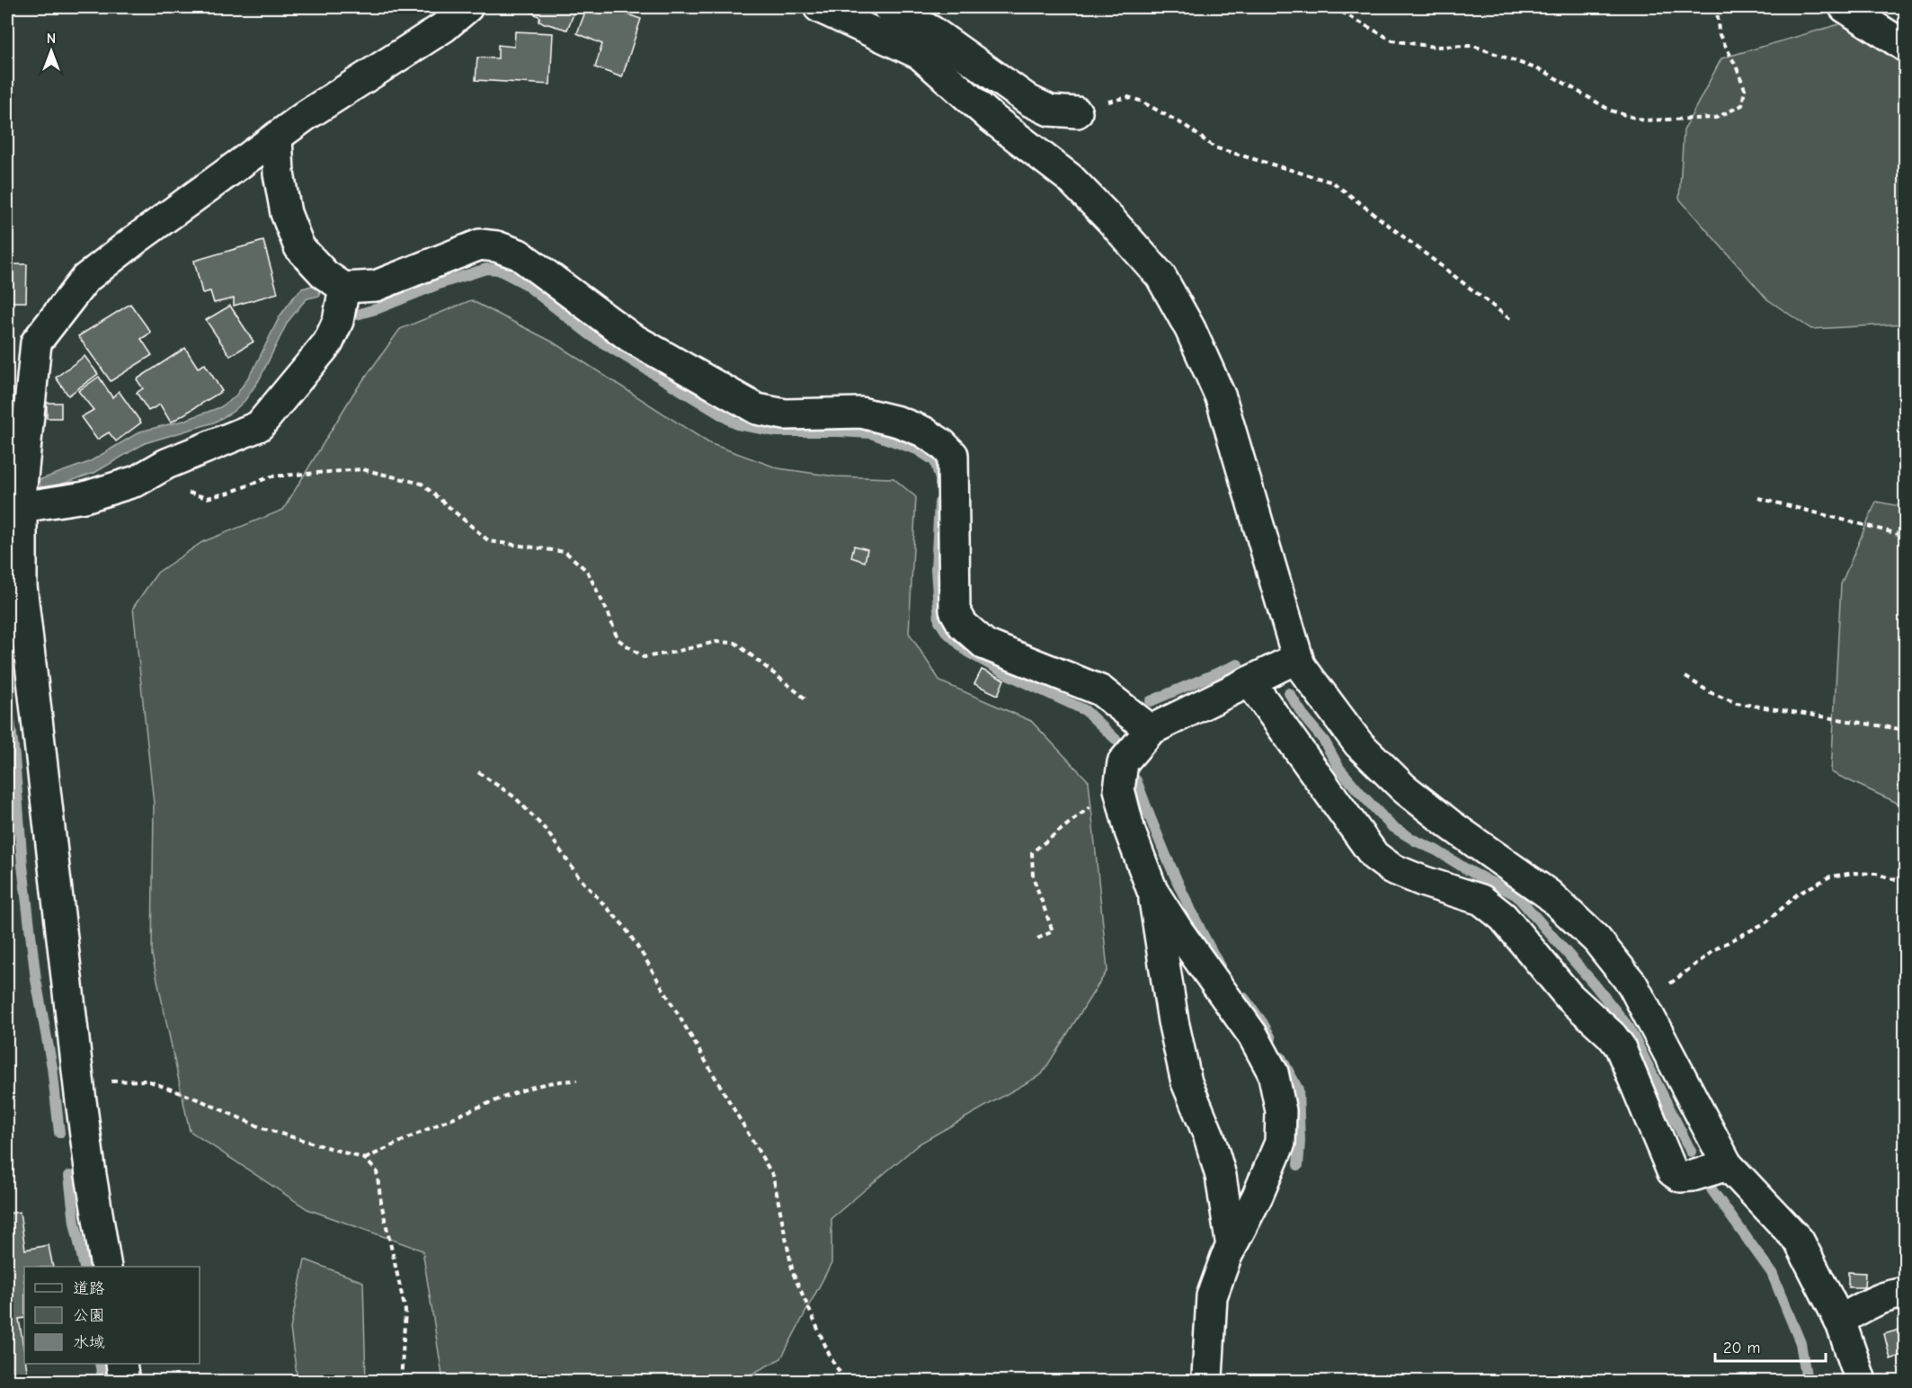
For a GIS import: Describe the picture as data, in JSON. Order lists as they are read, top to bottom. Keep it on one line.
{"legend":["道路","公園","水域"],"scale_bar":"20 m","north":"top"}
